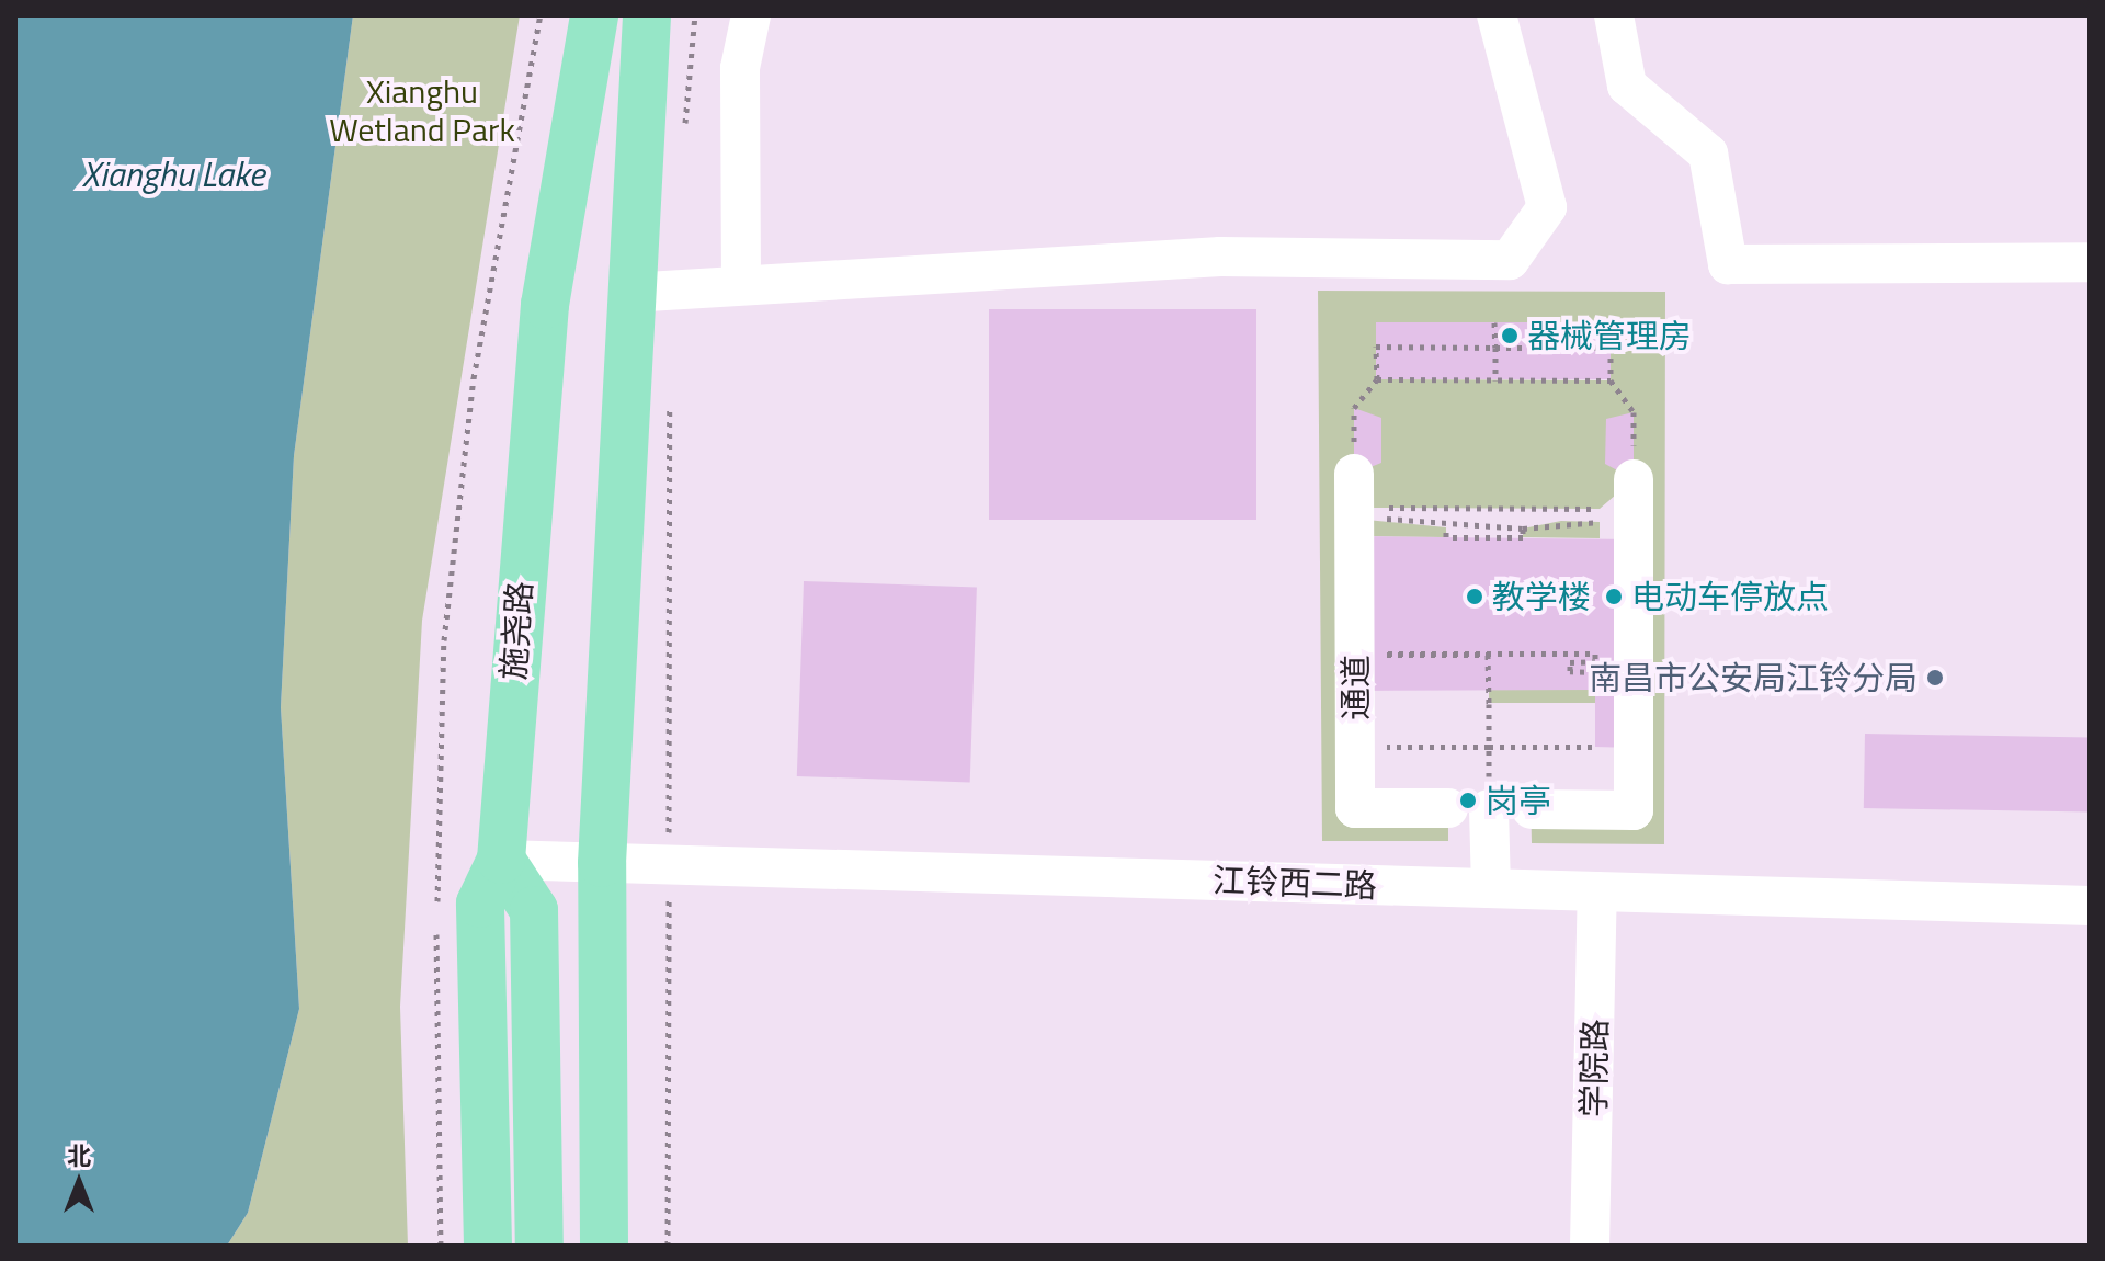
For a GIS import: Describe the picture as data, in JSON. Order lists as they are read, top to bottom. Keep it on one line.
{"streets":{"main road":["施尧路"],"street":["通道","江铃西二路","学院路"]},"crossings":[["施尧路","江铃西二路"],["江铃西二路","学院路"]],"water":["Xianghu Lake"],"parks":["Xianghu Wetland Park"],"places":["器械管理房","教学楼","电动车停放点","南昌市公安局江铃分局","岗亭"],"north":"top"}
